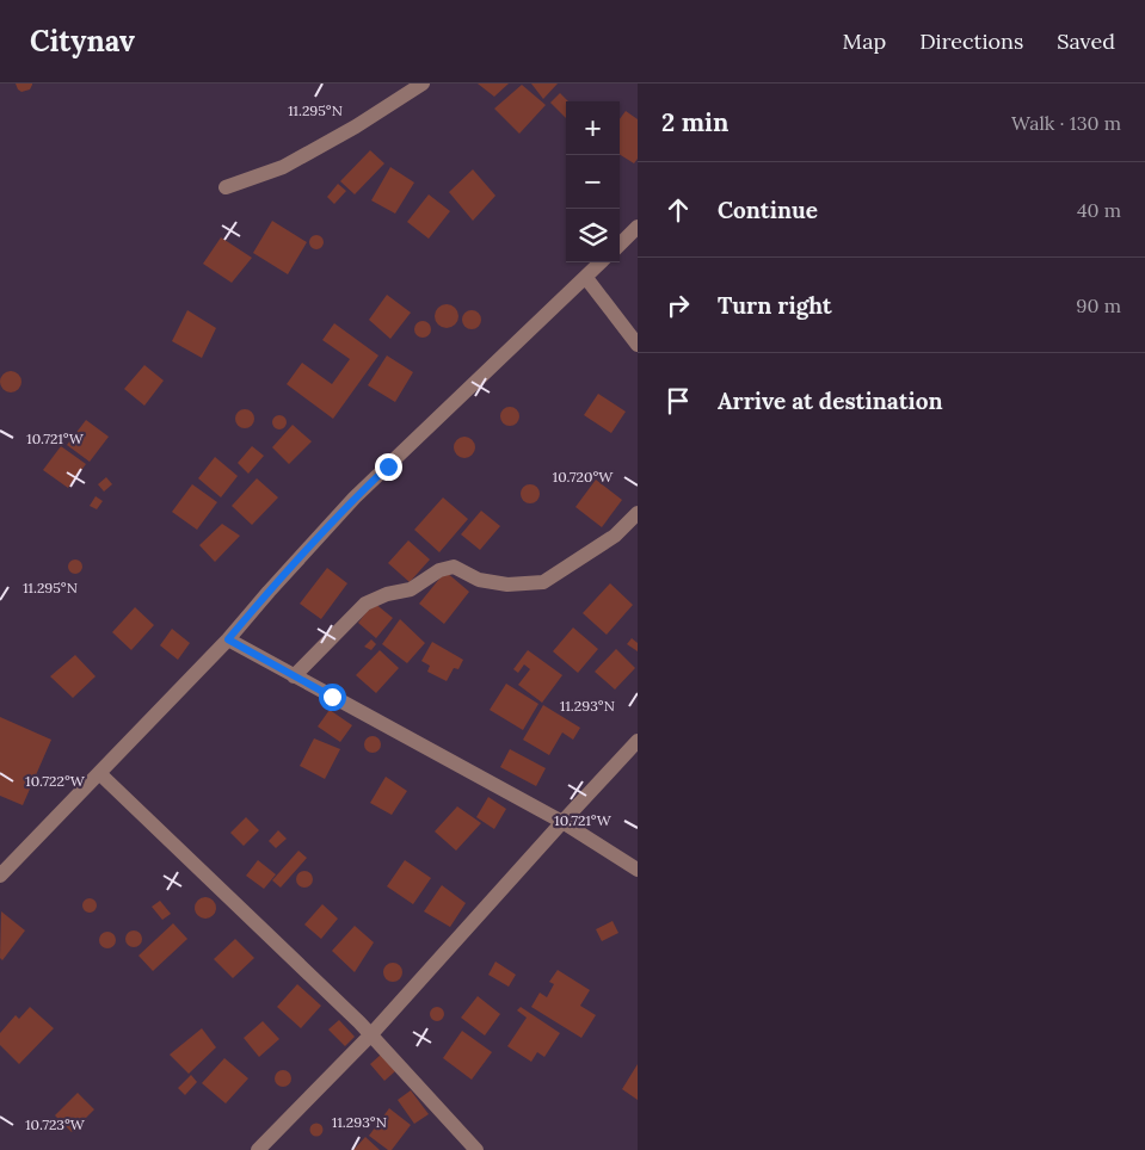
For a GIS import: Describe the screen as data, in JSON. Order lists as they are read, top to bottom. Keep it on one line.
{"page":{"header":"Citynav","nav":["Map","Directions","Saved"],"heading":["2 min","Walk · 130 m"],"map_buttons":["+","−"],"list":[["Continue","40 m"],["Turn right","90 m"],"Arrive at destination"]},"coordinates":["11.295°N","10.721°W","10.720°W","11.293°N","10.722°W","10.723°W"]}
